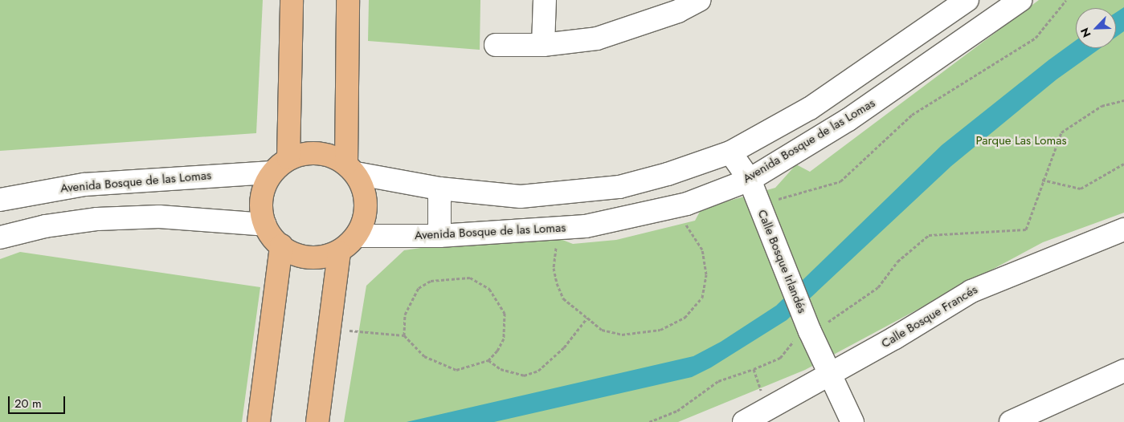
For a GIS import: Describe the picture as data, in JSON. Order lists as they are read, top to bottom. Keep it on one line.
{"streets":{"street":["Avenida Bosque de las Lomas","Calle Bosque Irlandés","Calle Bosque Francés"]},"crossings":[["Avenida Bosque de las Lomas","Calle Bosque Irlandés"],["Calle Bosque Irlandés","Calle Bosque Francés"]],"parks":["Parque Las Lomas"],"scale_bar":"20 m","north":"bottom left"}
